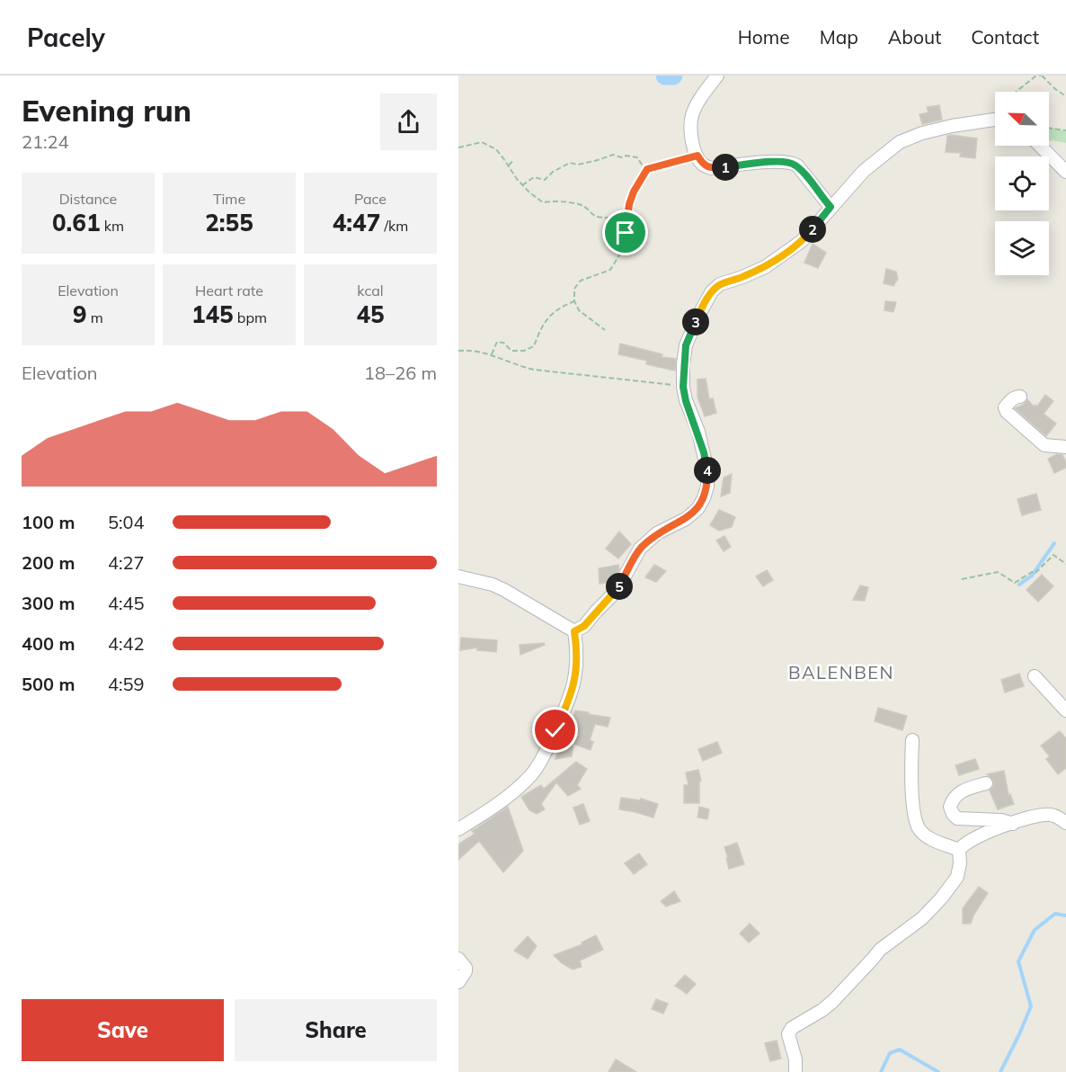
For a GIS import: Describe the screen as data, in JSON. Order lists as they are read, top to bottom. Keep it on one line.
{"districts":["BALENBEN"],"north":"top left","page":{"header":"Pacely","nav":["Home","Map","About","Contact"],"heading":["Evening run","21:24"],"pins":["1","2","3","4","5"],"stats":[["Distance","0.61 km"],["Time","2:55"],["Pace","4:47 /km"],["Elevation","9 m"],["Heart rate","145 bpm"],["kcal","45"]],"chart":["Elevation","18–26 m"],"list":[{"name":"100 m","note":"5:04"},{"name":"200 m","note":"4:27"},{"name":"300 m","note":"4:45"},{"name":"400 m","note":"4:42"},{"name":"500 m","note":"4:59"}],"buttons":["Save","Share"]}}
